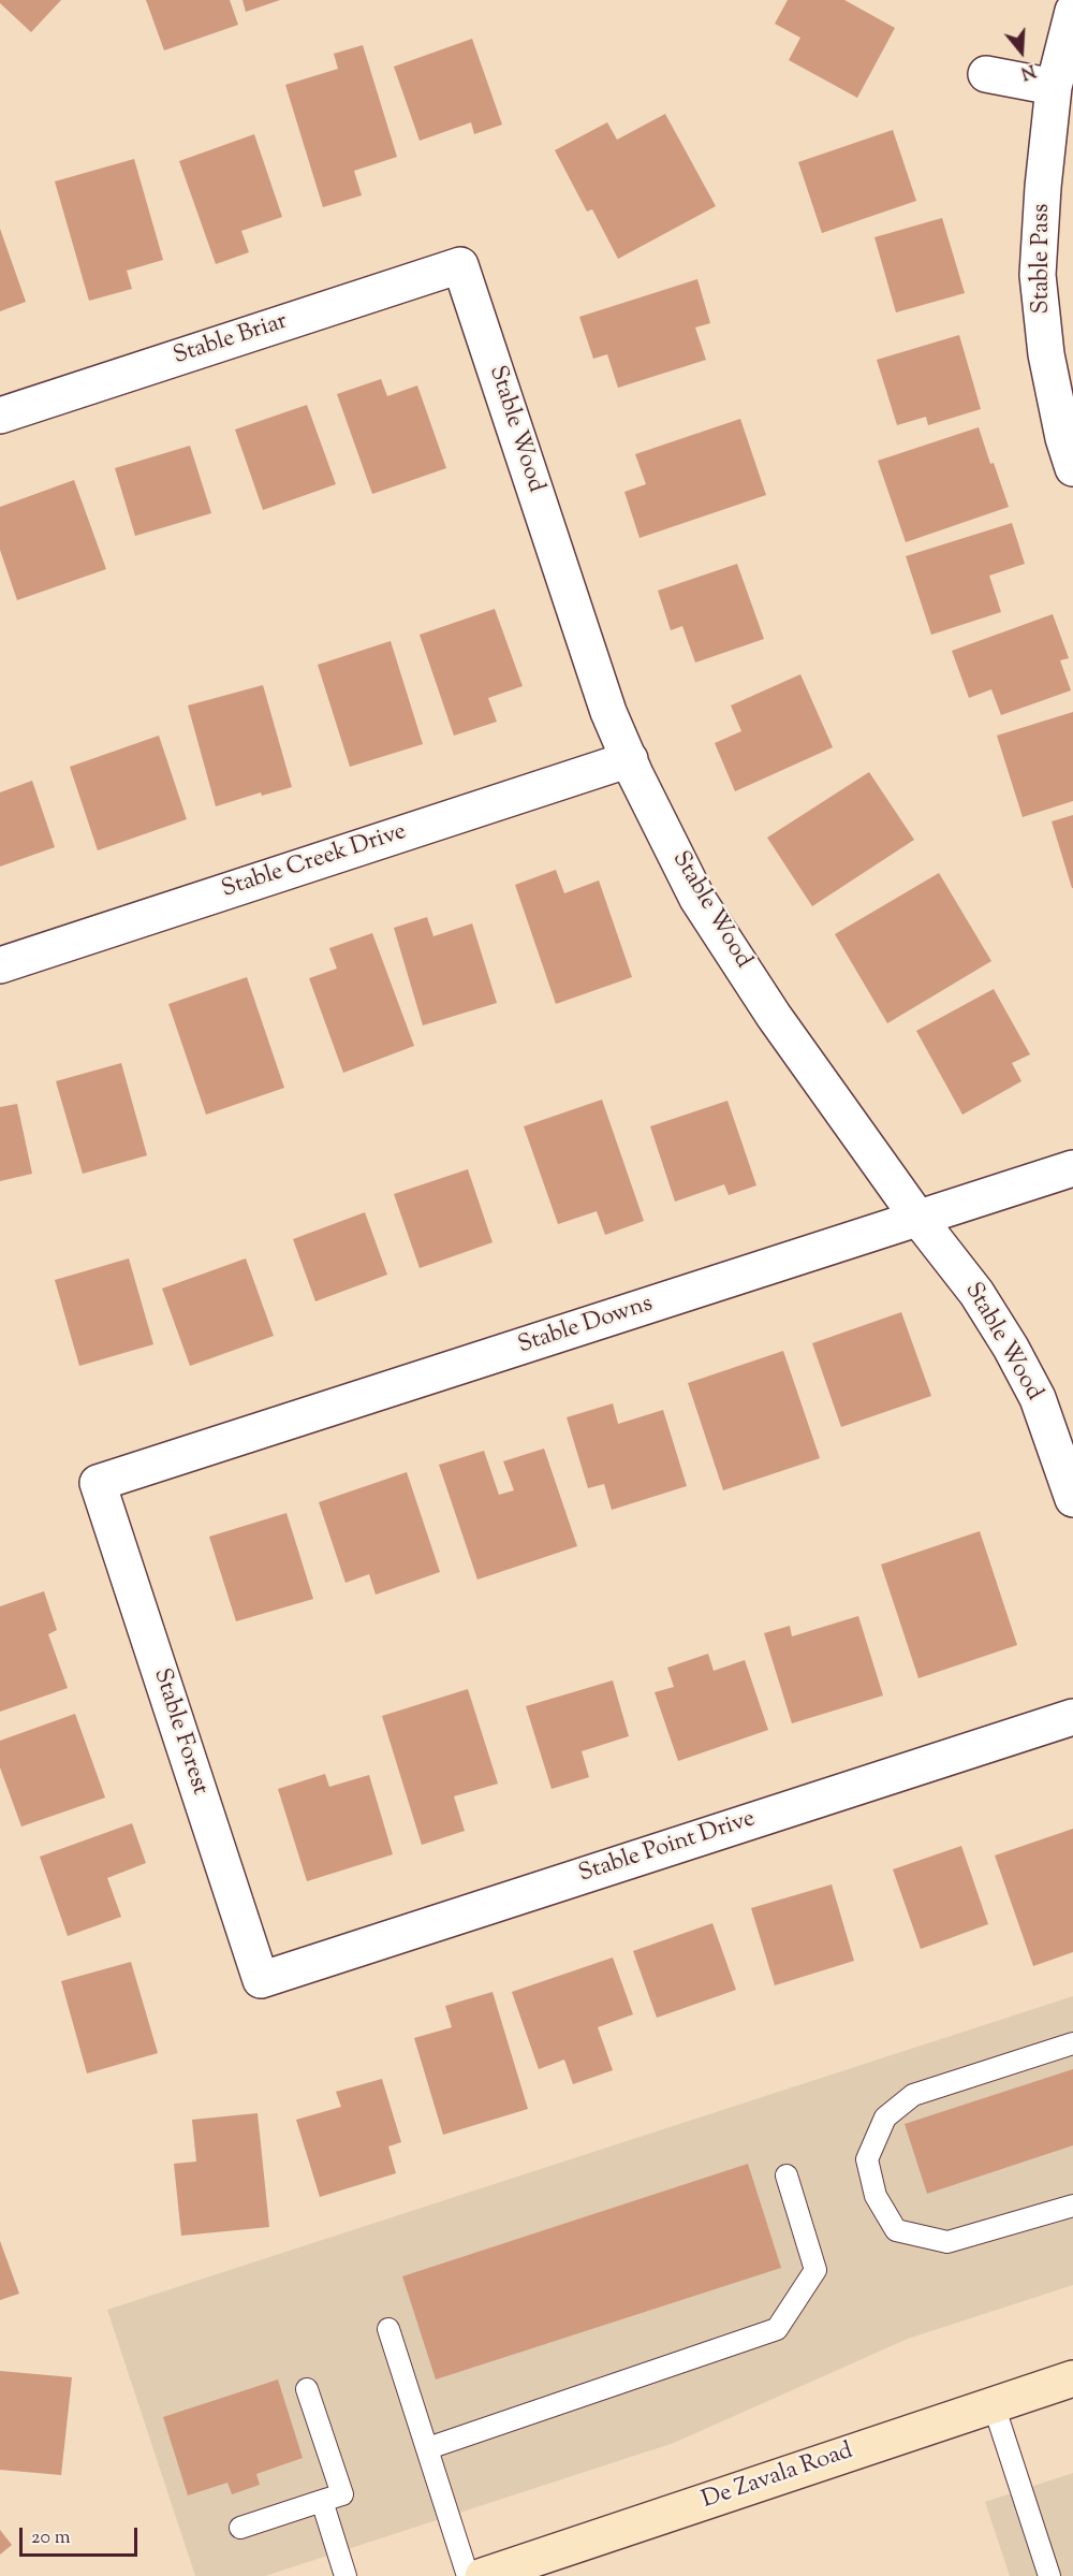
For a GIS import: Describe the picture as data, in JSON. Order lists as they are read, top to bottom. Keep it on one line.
{"streets":{"main road":["De Zavala Road"],"street":["Stable Pass","Stable Briar","Stable Wood","Stable Creek Drive","Stable Downs","Stable Forest","Stable Point Drive"]},"crossings":[["Stable Briar","Stable Wood"],["Stable Wood","Stable Creek Drive"],["Stable Wood","Stable Downs"],["Stable Downs","Stable Forest"],["Stable Forest","Stable Point Drive"]],"scale_bar":"20 m","north":"bottom"}
